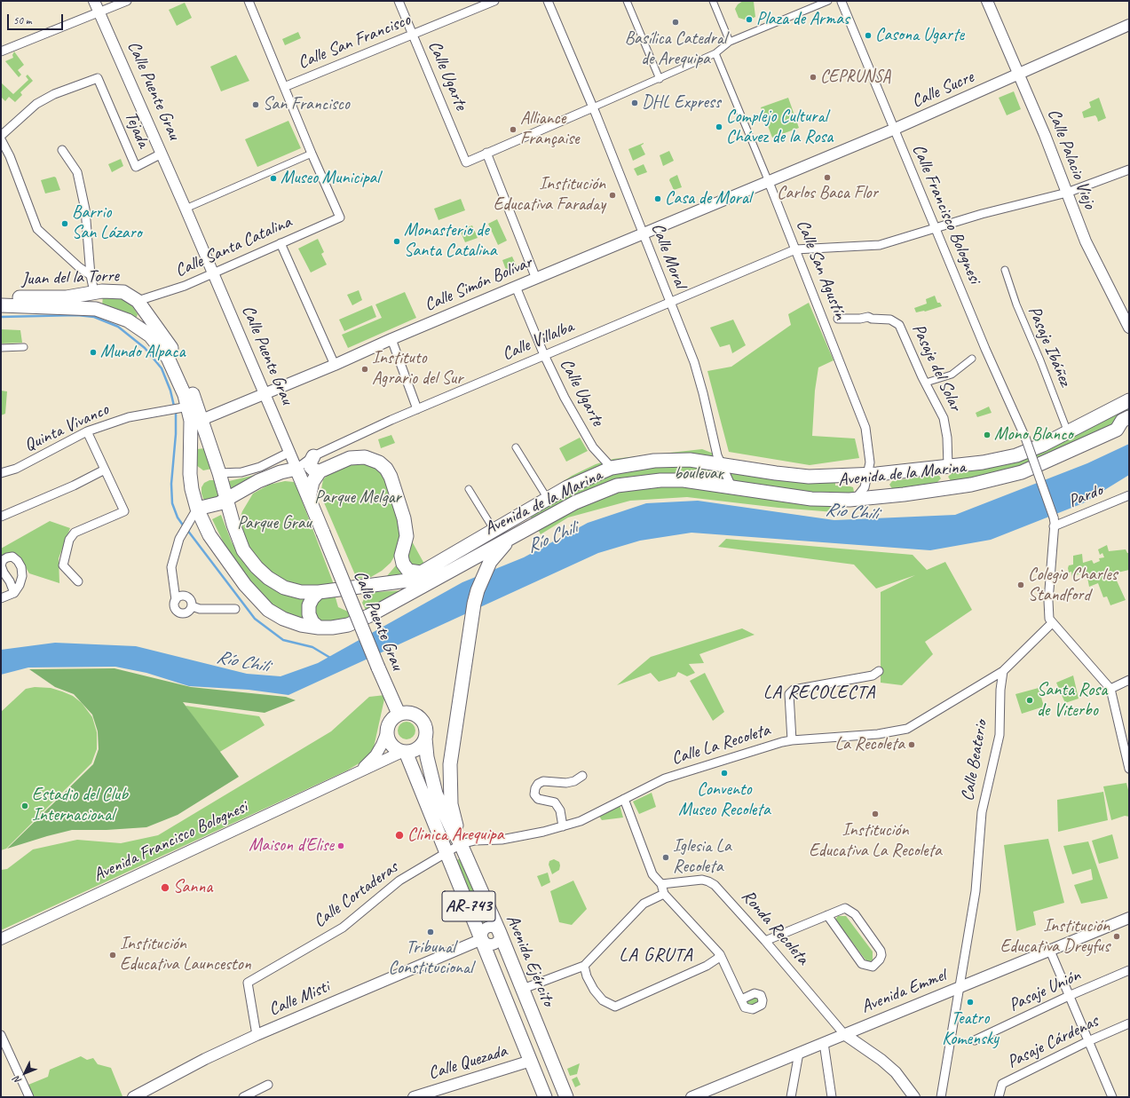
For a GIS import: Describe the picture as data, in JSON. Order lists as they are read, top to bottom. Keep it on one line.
{"streets":{"main road":["Calle Puente Grau","Juan del la Torre","Avenida de la Marina","AR-743","Avenida Ejército"],"street":["Calle San Francisco","Calle Ugarte","Calle Sucre","Tejada","Calle Palacio Viejo","Calle Francisco Bolognesi","Calle Santa Catalina","Calle Moral","Calle San Agustín","Calle Simón Bolívar","Calle Villalba","Pasaje Ibáñez","Pasaje del Solar","Quinta Vivanco","Pardo","Calle La Recoleta","Calle Beaterio","Avenida Francisco Bolognesi","Calle Cortaderas","Ronda Recoleta","Pasaje Unión","Avenida Emmel","Calle Misti","Pasaje Cárdenas","Calle Quezada"]},"crossings":[["Calle San Francisco","Calle Ugarte"],["Calle Ugarte","Calle Simón Bolívar"],["Calle Ugarte","Calle Villalba"],["Calle Ugarte","Avenida de la Marina"],["Calle Sucre","Calle Palacio Viejo"],["Calle Sucre","Calle Francisco Bolognesi"],["Calle Sucre","Calle San Agustín"],["Calle Sucre","Calle Simón Bolívar"],["Calle Puente Grau","Tejada"],["Calle Puente Grau","Calle Santa Catalina"],["Calle Puente Grau","Calle Simón Bolívar"],["Calle Puente Grau","Calle Villalba"],["Calle Puente Grau","Avenida Francisco Bolognesi"],["Calle Puente Grau","AR-743"],["Calle Puente Grau","Avenida Ejército"],["Calle Francisco Bolognesi","Pardo"],["Calle Santa Catalina","Juan del la Torre"],["Calle Moral","Calle Simón Bolívar"],["Calle Moral","Calle Villalba"],["Calle Moral","Avenida de la Marina"],["Calle San Agustín","Calle Simón Bolívar"],["Calle San Agustín","Calle Villalba"],["Calle San Agustín","Avenida de la Marina"],["Juan del la Torre","Calle Simón Bolívar"],["Juan del la Torre","Quinta Vivanco"],["Juan del la Torre","Avenida de la Marina"],["Pasaje Ibáñez","Avenida de la Marina"],["Pasaje del Solar","Avenida de la Marina"],["Calle La Recoleta","Calle Beaterio"],["Calle La Recoleta","Calle Cortaderas"],["Calle La Recoleta","Avenida Ejército"],["Calle Beaterio","Avenida Emmel"],["Avenida Francisco Bolognesi","AR-743"],["Avenida Francisco Bolognesi","Avenida Ejército"],["Calle Cortaderas","Avenida Ejército"],["Calle Cortaderas","Calle Misti"],["AR-743","Avenida Ejército"],["Ronda Recoleta","Avenida Emmel"],["Avenida Ejército","Calle Misti"],["Avenida Ejército","Calle Quezada"]],"districts":["LA RECOLECTA","LA GRUTA"],"water":["Río Chili"],"parks":["boulevar","Parque Melgar","Parque Grau"],"places":["Plaza de Armas","Basílica Catedral de Arequipa","Casona Ugarte","CEPRUNSA","DHL Express","San Francisco","Complejo Cultural Chávez de la Rosa","Alliance Française","Carlos Baca Flor","Museo Municipal","Institución Educativa Faraday","Casa de Moral","Barrio San Lázaro","Monasterio de Santa Catalina","Mundo Alpaca","Instituto Agrario del Sur","Mono Blanco","Colegio Charles Standford","Santa Rosa de Viterbo","La Recoleta","Convento Museo Recoleta","Estadio del Club Internacional","Institución Educativa La Recoleta","Clinica Arequipa","Maison d'Elise","Iglesia La Recoleta","Sanna","Tribunal Constitucional","Institución Educativa Dreyfus","Institución Educativa Launceston","Teatro Komensky"],"scale_bar":"50 m","north":"bottom left"}
